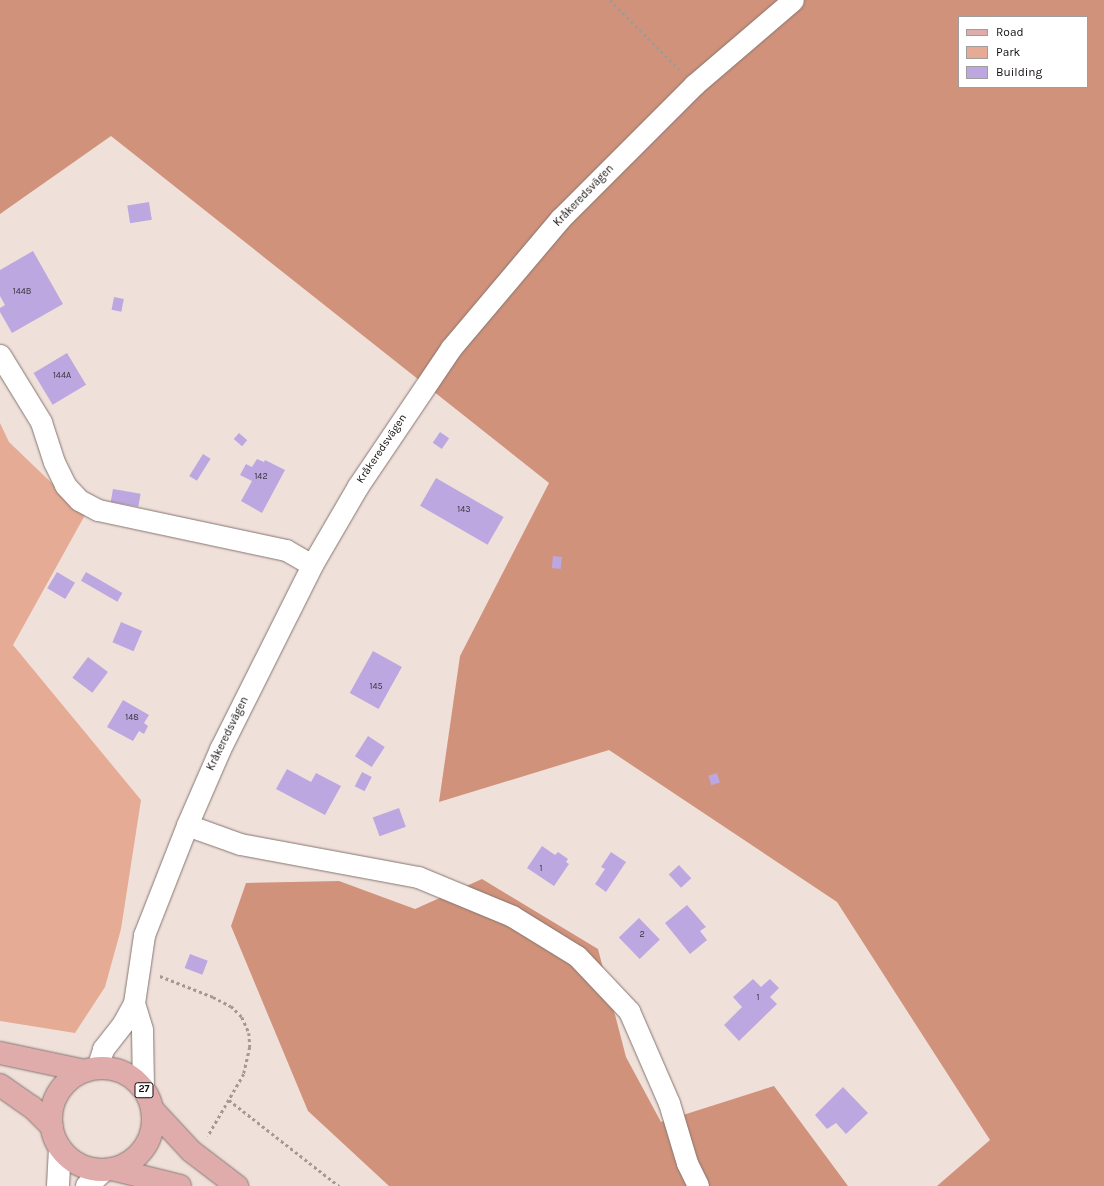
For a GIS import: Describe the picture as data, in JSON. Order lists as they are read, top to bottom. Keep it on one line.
{"streets":{"main road":["27"],"street":["Kråkeredsvägen"]},"house_numbers":["144B","144A","142","143","145","148","1","2","1"],"legend":["Road","Park","Building"]}
